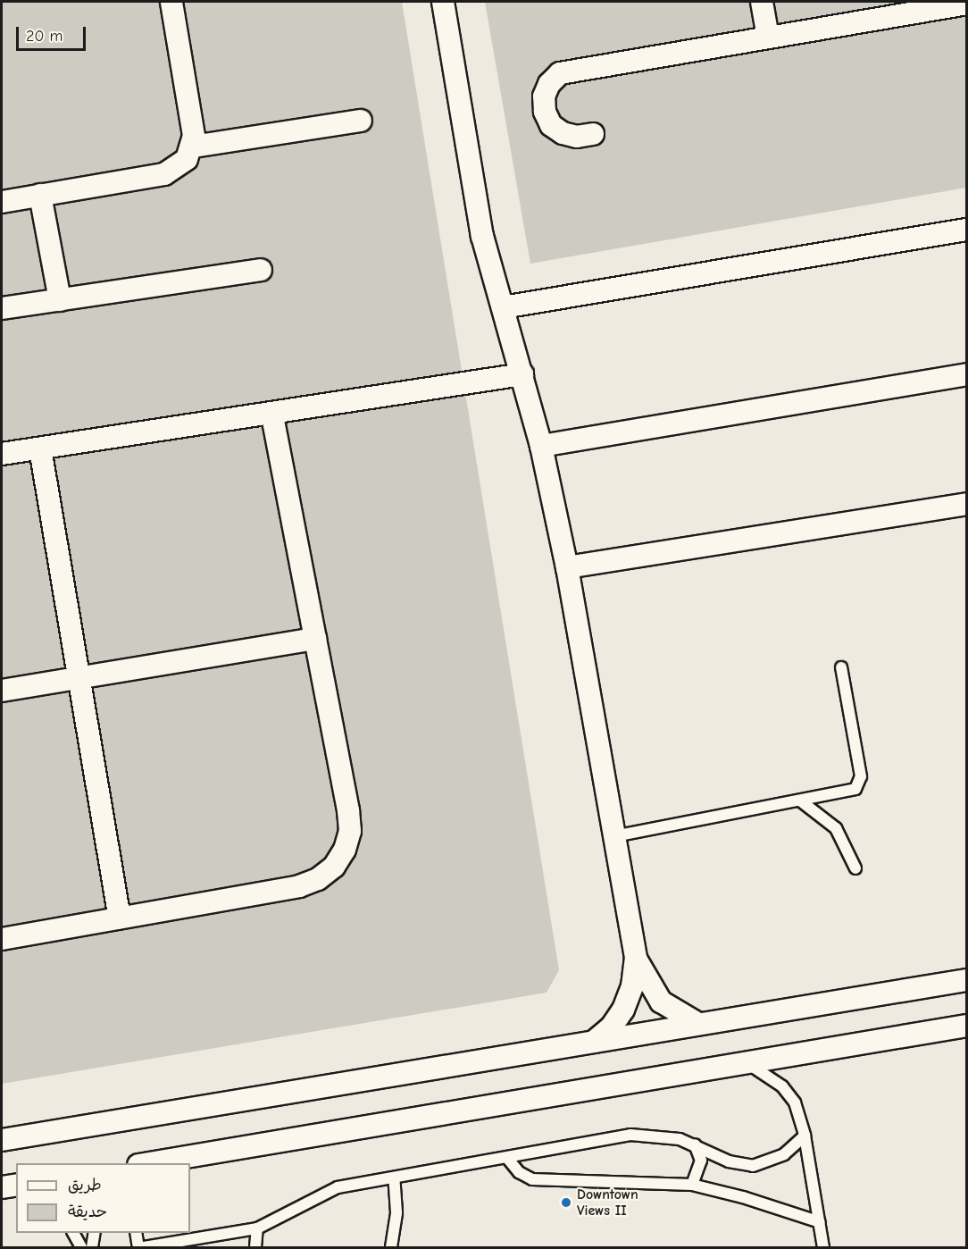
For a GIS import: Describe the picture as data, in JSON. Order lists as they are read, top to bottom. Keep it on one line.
{"places":["Downtown Views II"],"legend":["طريق","حديقة"],"scale_bar":"20 m"}
